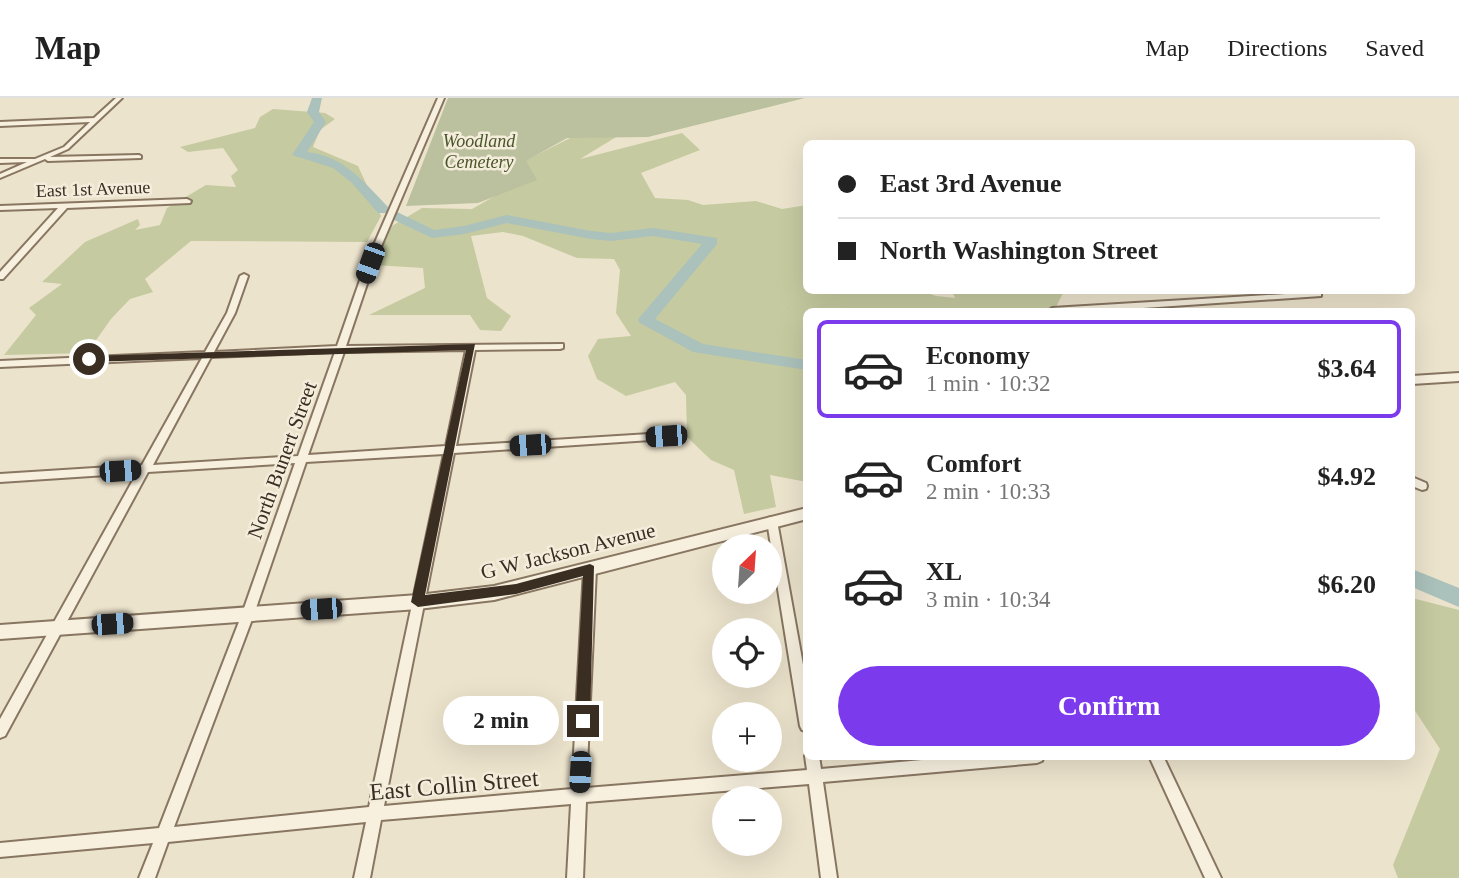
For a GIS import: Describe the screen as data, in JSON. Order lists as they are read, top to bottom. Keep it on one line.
{"streets":{"street":["East 1st Avenue","North Bunert Street","G W Jackson Avenue","East Collin Street"]},"crossings":[["North Bunert Street","G W Jackson Avenue"],["North Bunert Street","East Collin Street"]],"parks":["Woodland Cemetery"],"north":"top right","page":{"header":"Map","nav":["Map","Directions","Saved"],"banner":["East 3rd Avenue","North Washington Street"],"list":[{"name":"Economy","note":"1 min · 10:32","value":"$3.64"},{"name":"Comfort","note":"2 min · 10:33","value":"$4.92"},{"name":"XL","note":"3 min · 10:34","value":"$6.20"}],"map_buttons":["+","−"],"buttons":"Confirm","bubble":"2 min"}}
